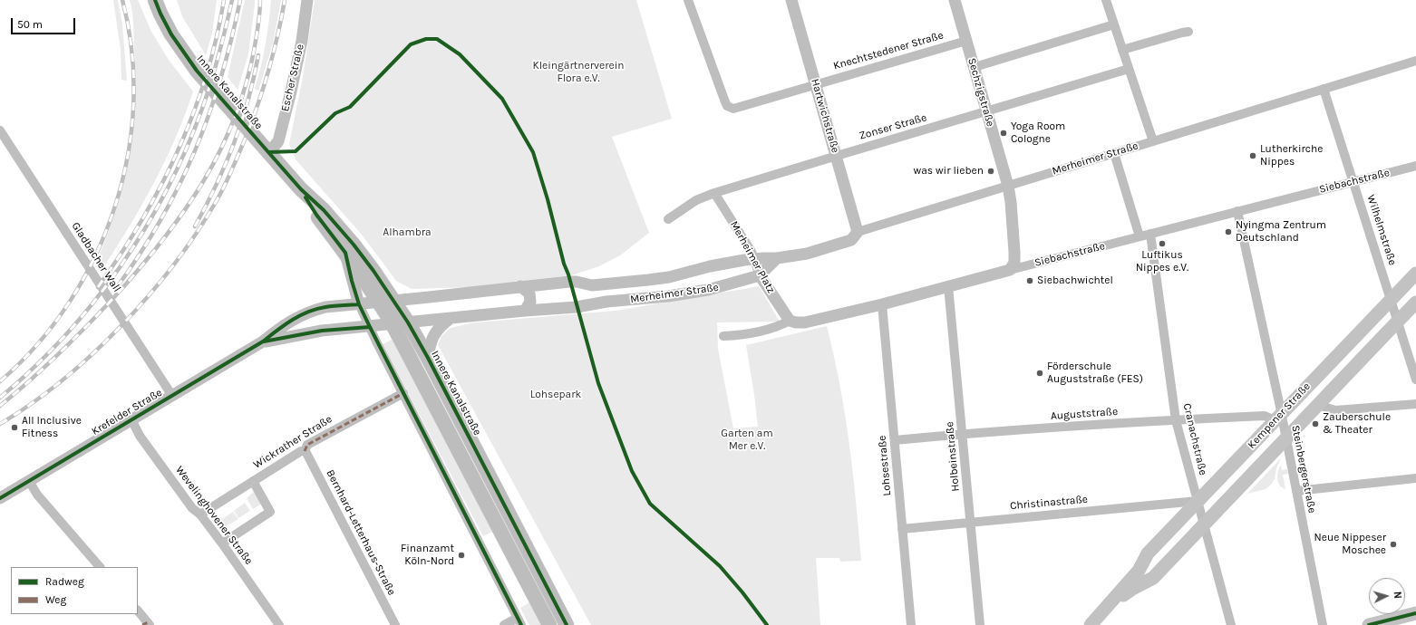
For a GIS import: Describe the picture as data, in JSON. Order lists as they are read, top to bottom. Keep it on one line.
{"streets":{"main road":["Innere Kanalstraße","Kempener Straße"],"street":["Knechtstedener Straße","Escher Straße","Sechzigstraße","Hartwichstraße","Zonser Straße","Merheimer Straße","Siebachstraße","Wilhelmstraße","Gladbacher Wall","Merheimer Platz","Krefelder Straße","Auguststraße","Cranachstraße","Wickrather Straße","Holbeinstraße","Lohsestraße","Steinbergerstraße","Christinastraße","Wevelinghovener Straße","Bernhard-Letterhaus-Straße"]},"crossings":[["Knechtstedener Straße","Sechzigstraße"],["Knechtstedener Straße","Hartwichstraße"],["Escher Straße","Innere Kanalstraße"],["Innere Kanalstraße","Merheimer Straße"],["Innere Kanalstraße","Krefelder Straße"],["Innere Kanalstraße","Wickrather Straße"],["Sechzigstraße","Zonser Straße"],["Sechzigstraße","Merheimer Straße"],["Sechzigstraße","Siebachstraße"],["Hartwichstraße","Zonser Straße"],["Hartwichstraße","Merheimer Straße"],["Zonser Straße","Merheimer Platz"],["Merheimer Straße","Wilhelmstraße"],["Merheimer Straße","Merheimer Platz"],["Merheimer Straße","Krefelder Straße"],["Siebachstraße","Wilhelmstraße"],["Siebachstraße","Merheimer Platz"],["Siebachstraße","Cranachstraße"],["Siebachstraße","Holbeinstraße"],["Siebachstraße","Lohsestraße"],["Siebachstraße","Steinbergerstraße"],["Wilhelmstraße","Kempener Straße"],["Gladbacher Wall","Krefelder Straße"],["Krefelder Straße","Wevelinghovener Straße"],["Auguststraße","Kempener Straße"],["Auguststraße","Cranachstraße"],["Auguststraße","Holbeinstraße"],["Auguststraße","Lohsestraße"],["Auguststraße","Steinbergerstraße"],["Kempener Straße","Cranachstraße"],["Kempener Straße","Steinbergerstraße"],["Kempener Straße","Christinastraße"],["Cranachstraße","Christinastraße"],["Wickrather Straße","Wevelinghovener Straße"],["Wickrather Straße","Bernhard-Letterhaus-Straße"],["Holbeinstraße","Christinastraße"],["Lohsestraße","Christinastraße"]],"parks":["Kleingärtnerverein Flora e.V.","Alhambra","Lohsepark","Garten am Mer e.V."],"places":["Yoga Room Cologne","Lutherkirche Nippes","was wir lieben","Nyingma Zentrum Deutschland","Luftikus Nippes e.V.","Siebachwichtel","Förderschule Auguststraße (FES)","Zauberschule & Theater","All Inclusive Fitness","Neue Nippeser Moschee","Finanzamt Köln-Nord"],"legend":["Radweg","Weg"],"scale_bar":"50 m","north":"right"}
